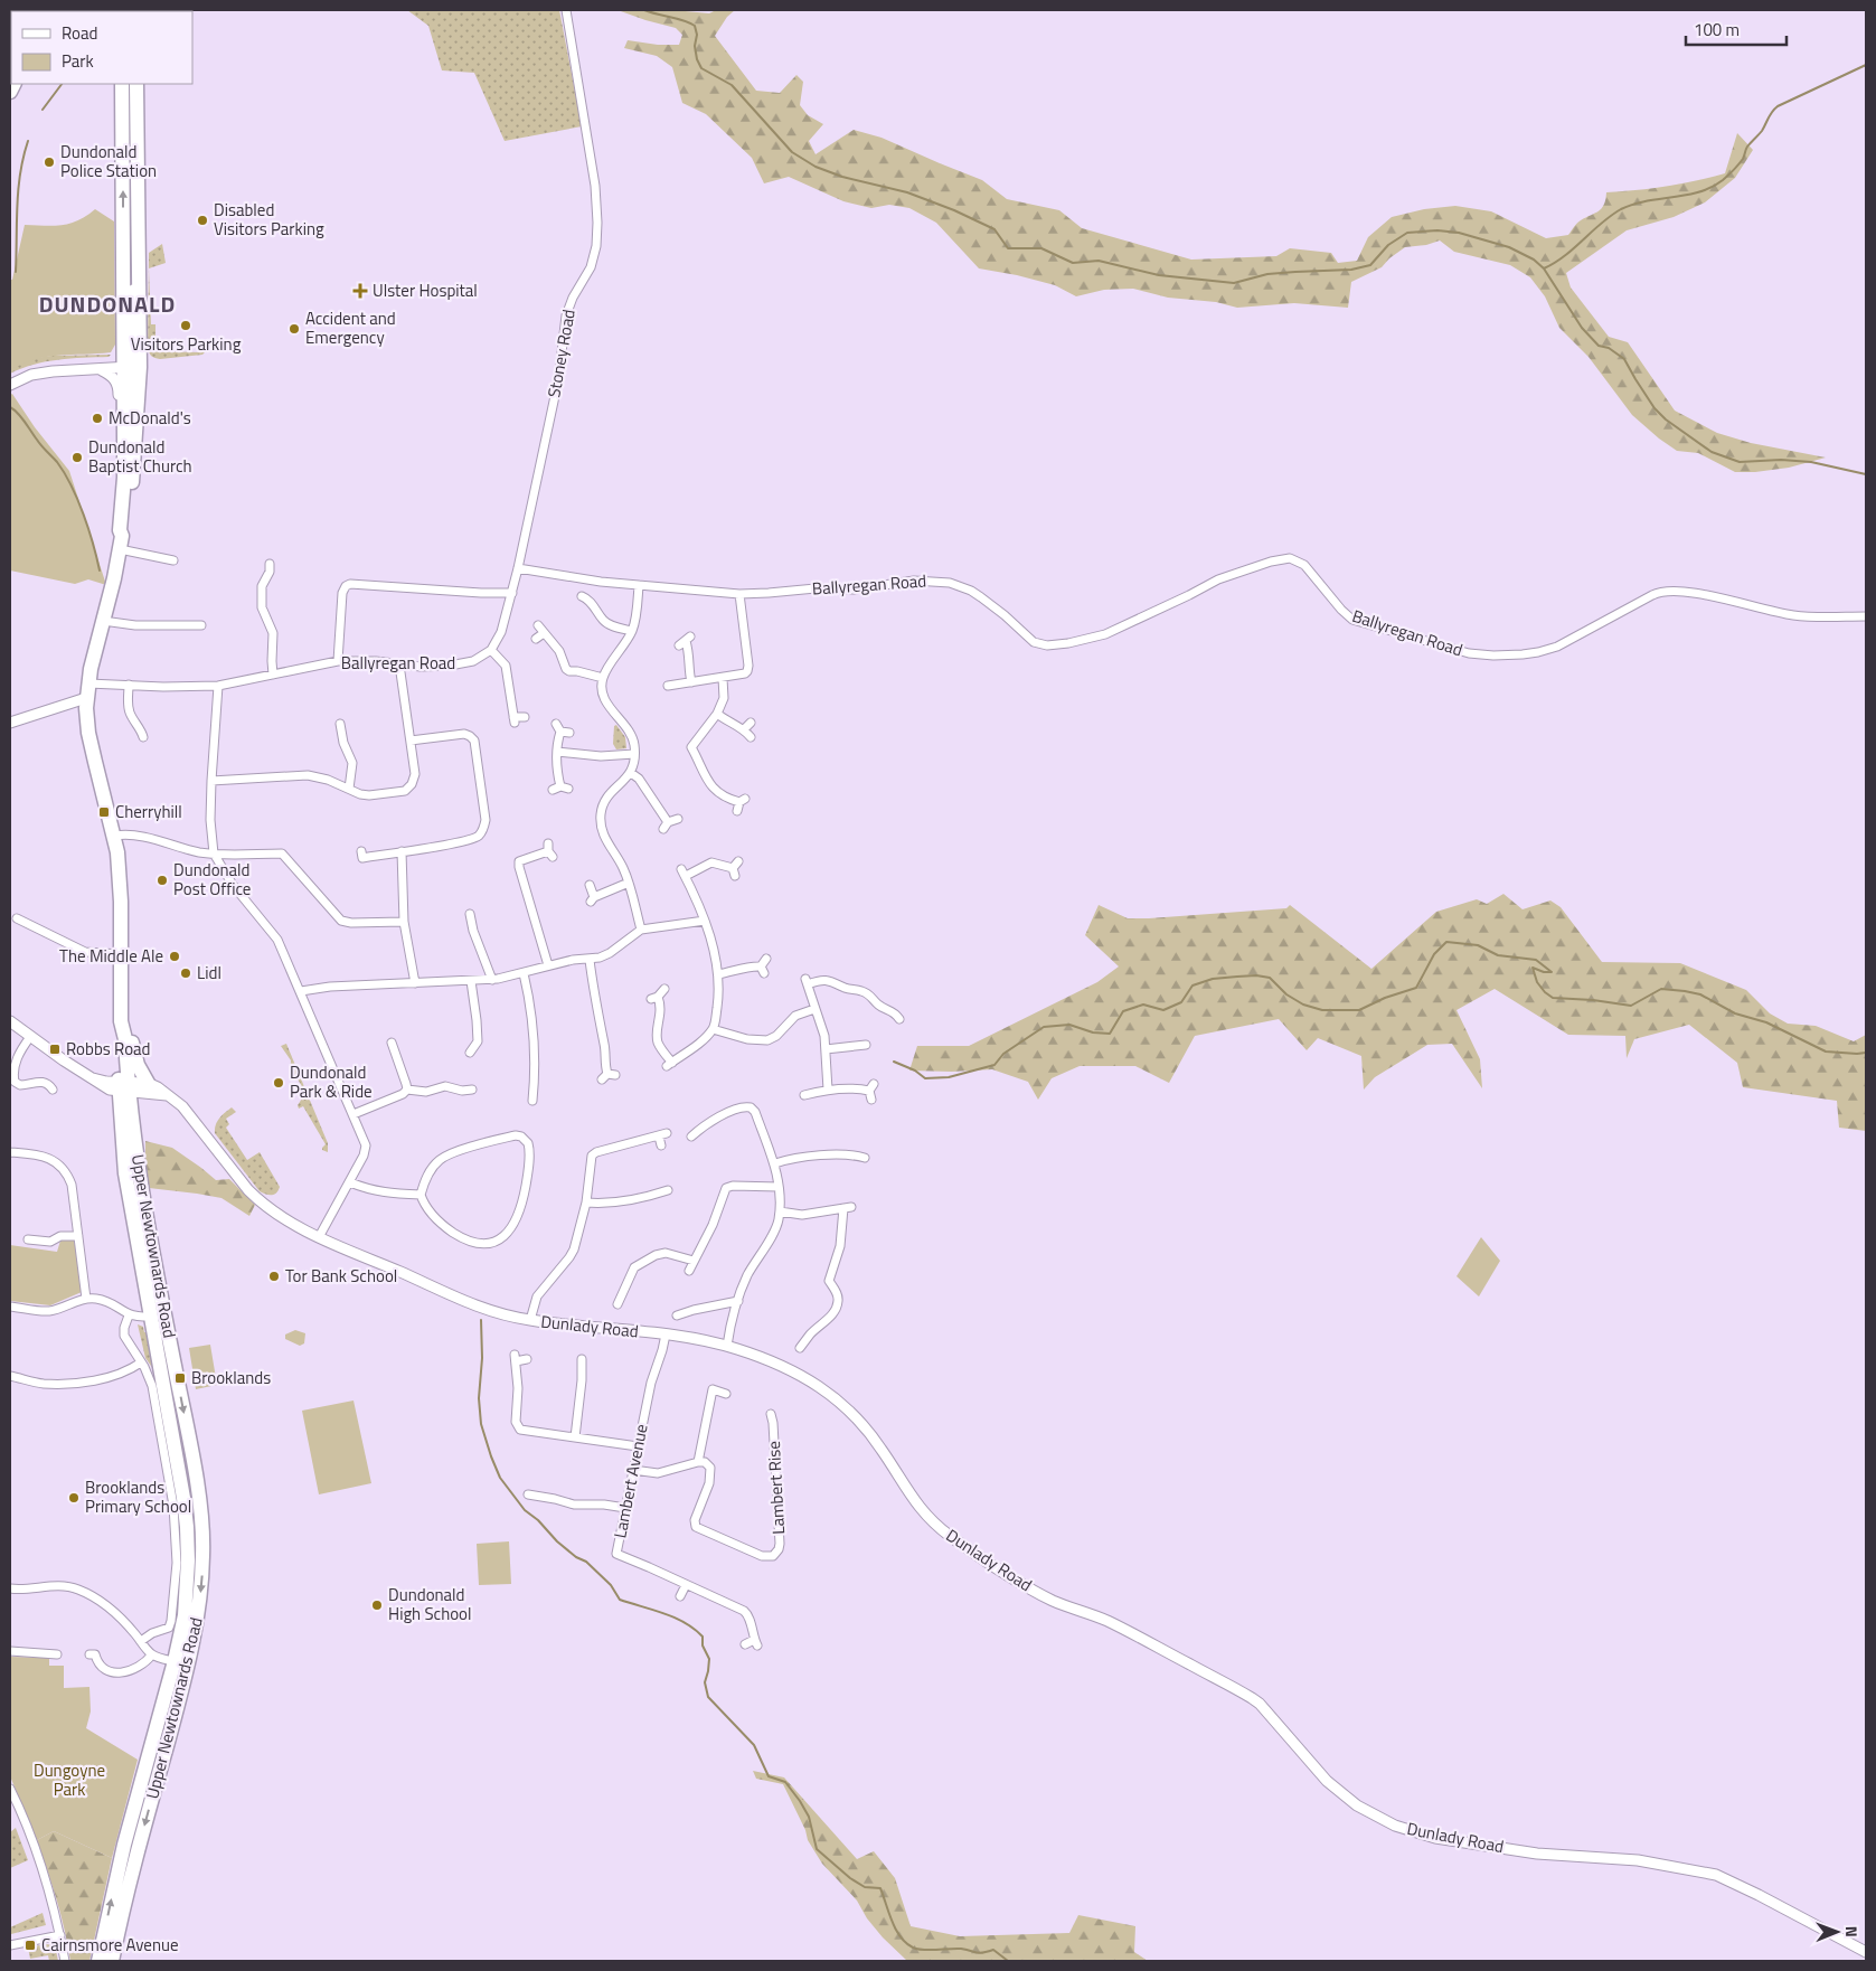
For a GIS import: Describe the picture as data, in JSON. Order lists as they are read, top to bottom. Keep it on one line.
{"streets":{"highway":["Upper Newtownards Road"],"street":["Stoney Road","Ballyregan Road","Dunlady Road","Lambert Avenue","Lambert Rise"]},"crossings":[["Stoney Road","Ballyregan Road"],["Ballyregan Road","Upper Newtownards Road"],["Dunlady Road","Lambert Avenue"]],"districts":["DUNDONALD"],"parks":["Dungoyne Park"],"places":{"other":["Dundonald Police Station","Disabled Visitors Parking","Visitors Parking","Accident and Emergency","McDonald's","Dundonald Baptist Church","Dundonald Post Office","The Middle Ale","Lidl","Dundonald Park & Ride","Tor Bank School","Brooklands Primary School","Dundonald High School"],"health":["Ulster Hospital"],"transit":["Cherryhill","Robbs Road","Brooklands","Cairnsmore Avenue"]},"legend":["Road","Park"],"scale_bar":"100 m","north":"right"}
